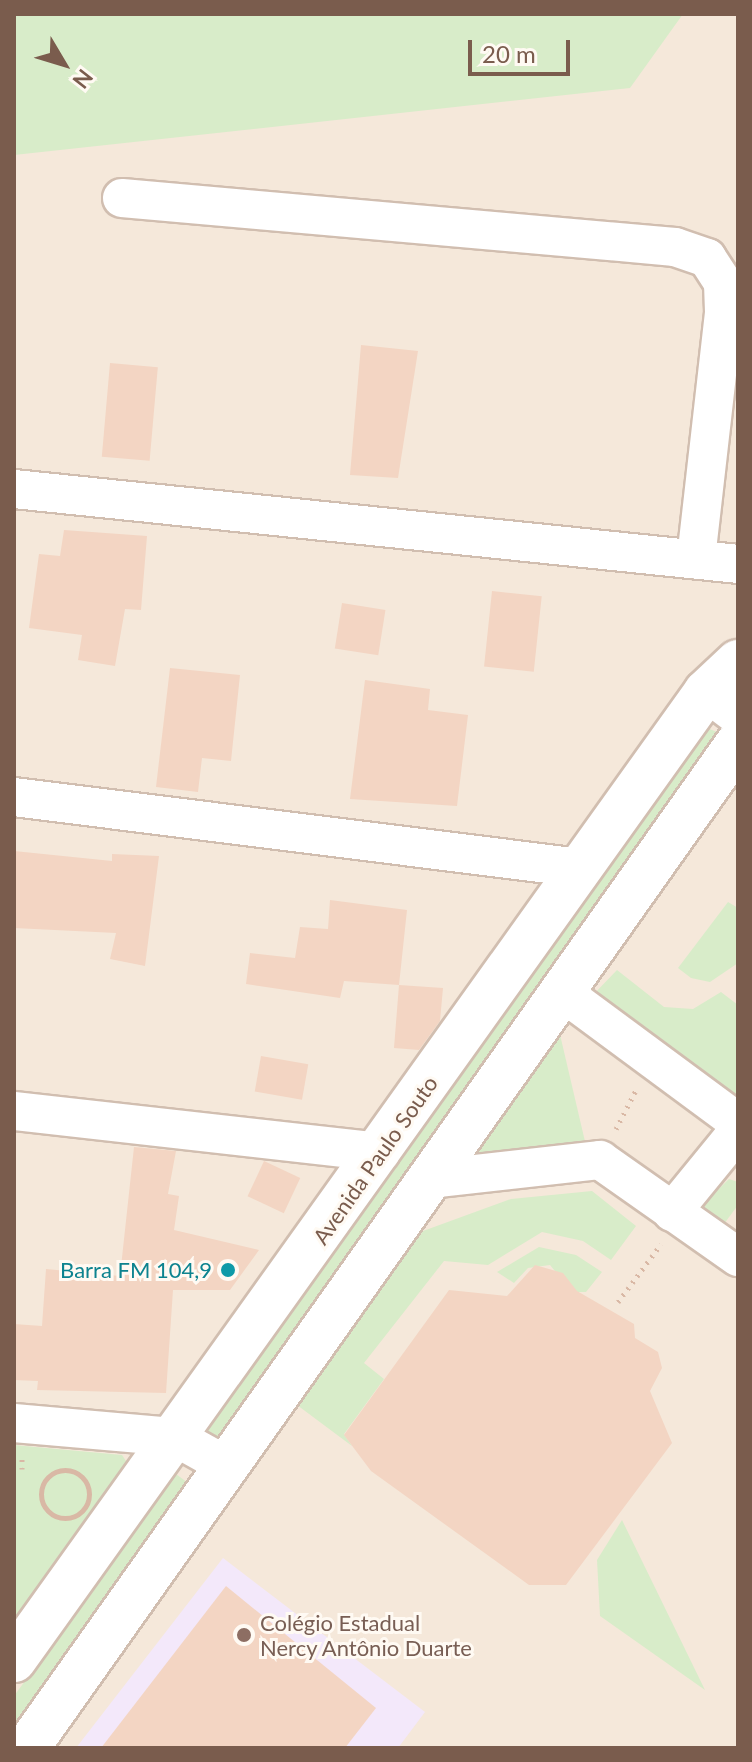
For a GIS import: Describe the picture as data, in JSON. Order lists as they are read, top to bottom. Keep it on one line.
{"streets":{"street":["Avenida Paulo Souto"]},"places":["Barra FM 104,9","Colégio Estadual Nercy Antônio Duarte"],"scale_bar":"20 m","north":"bottom right"}
